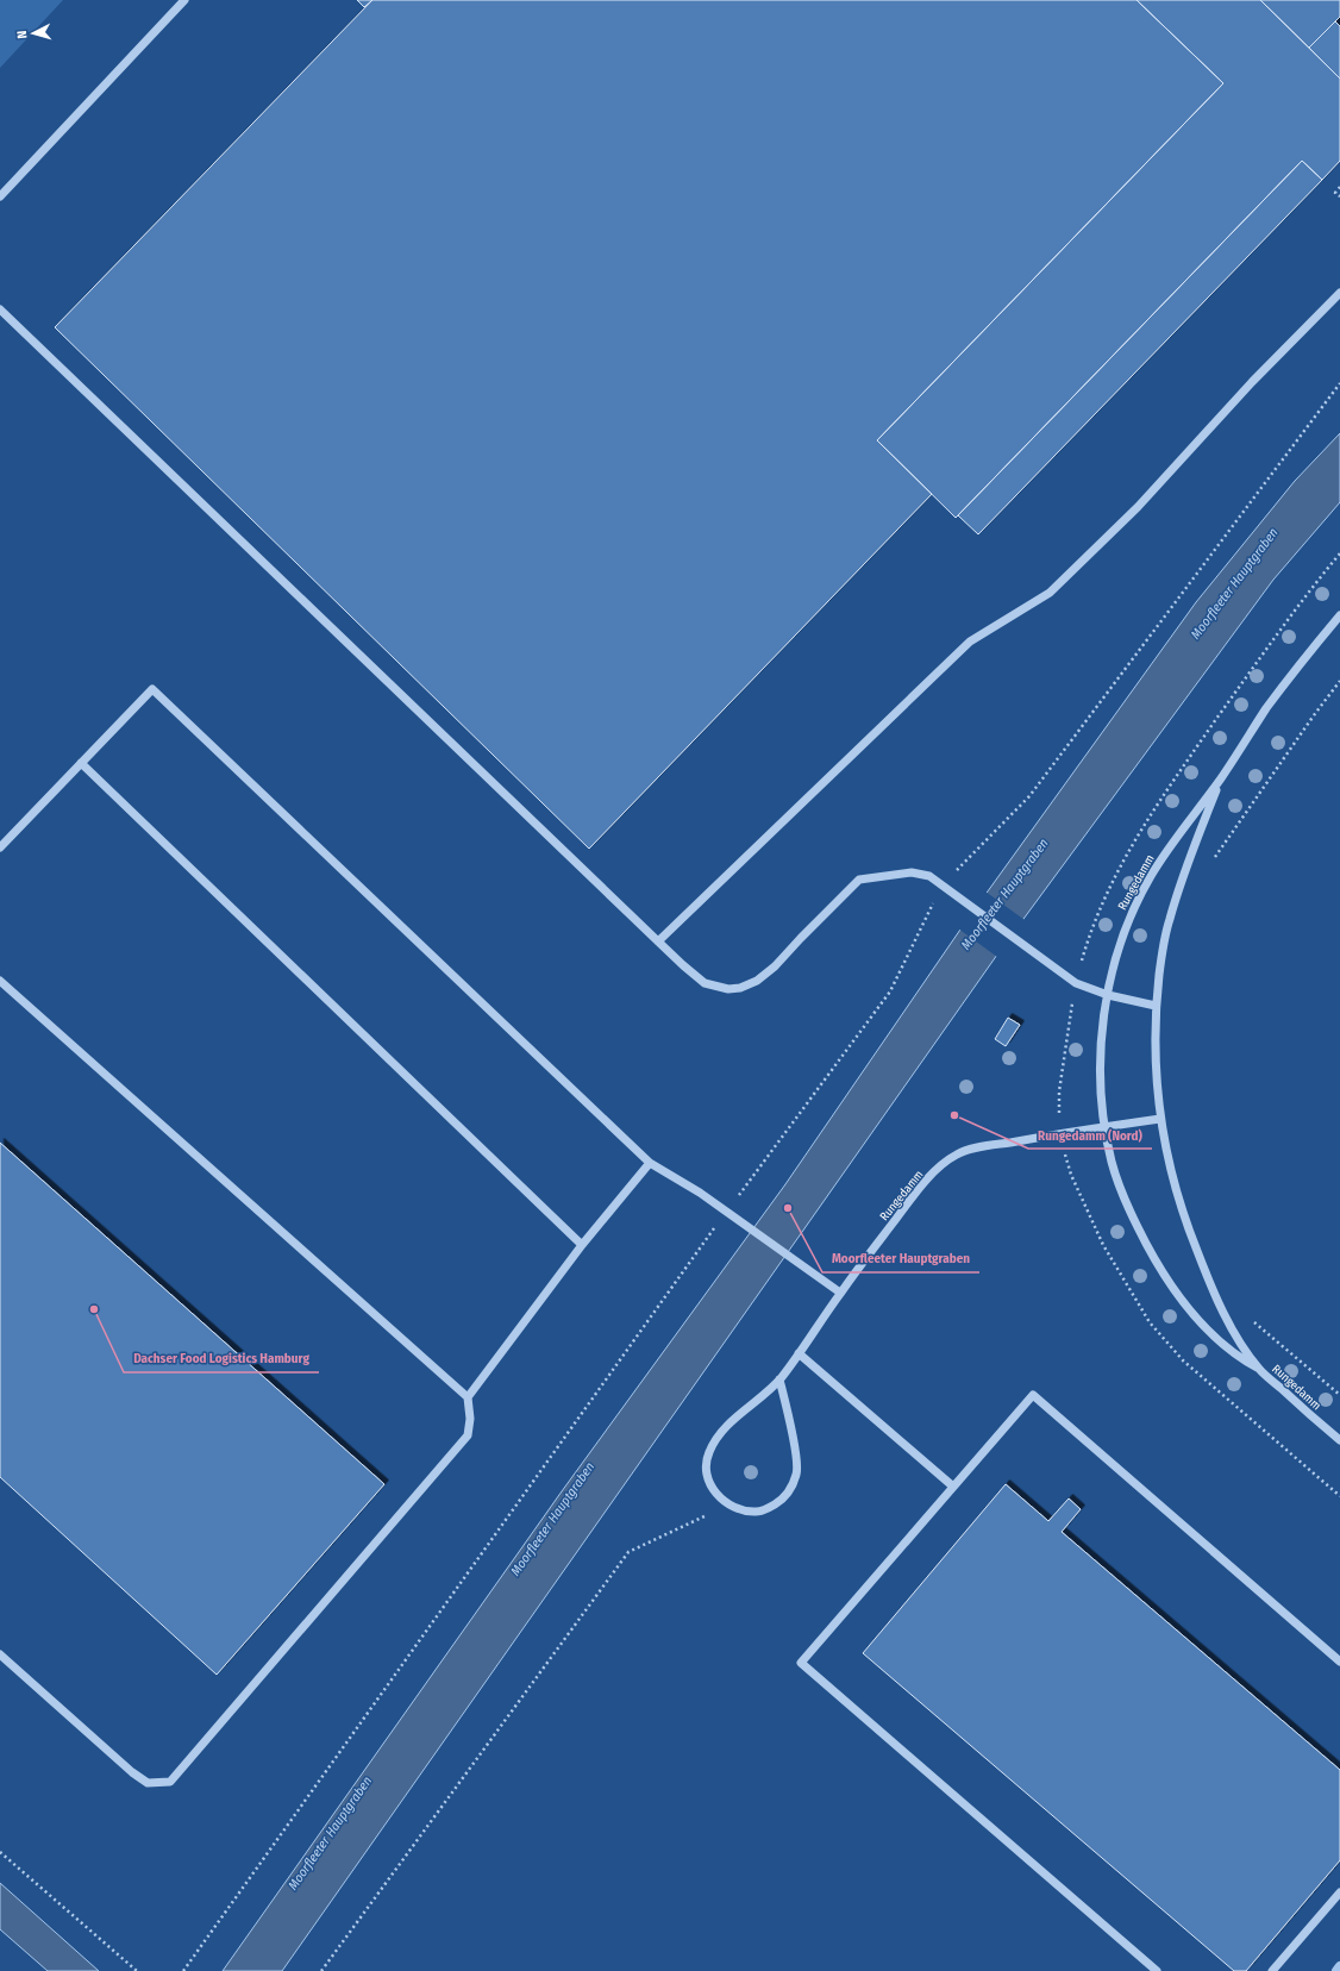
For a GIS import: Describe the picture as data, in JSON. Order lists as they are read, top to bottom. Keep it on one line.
{"streets":{"street":["Rungedamm"]},"water":["Moorfleeter Hauptgraben"],"places":["Rungedamm (Nord)","Moorfleeter Hauptgraben","Dachser Food Logistics Hamburg"],"north":"left"}
